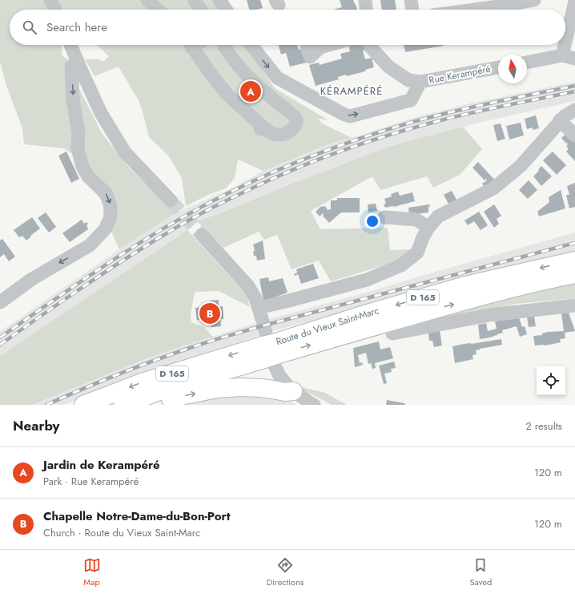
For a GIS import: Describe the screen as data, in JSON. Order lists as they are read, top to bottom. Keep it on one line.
{"streets":{"highway":["D 165","Route du Vieux Saint-Marc"],"street":["Rue Kerampéré"]},"one_way":["Rue Kerampéré"],"districts":["KÉRAMPÉRÉ"],"north":"top","page":{"search":"Search here","pins":["A","B"],"heading":["Nearby","2 results"],"list":[{"mark":"A","name":"Jardin de Kerampéré","note":"Park · Rue Kerampéré","value":"120 m"},{"mark":"B","name":"Chapelle Notre-Dame-du-Bon-Port","note":"Church · Route du Vieux Saint-Marc","value":"120 m"}],"nav":["Map","Directions","Saved"]}}
